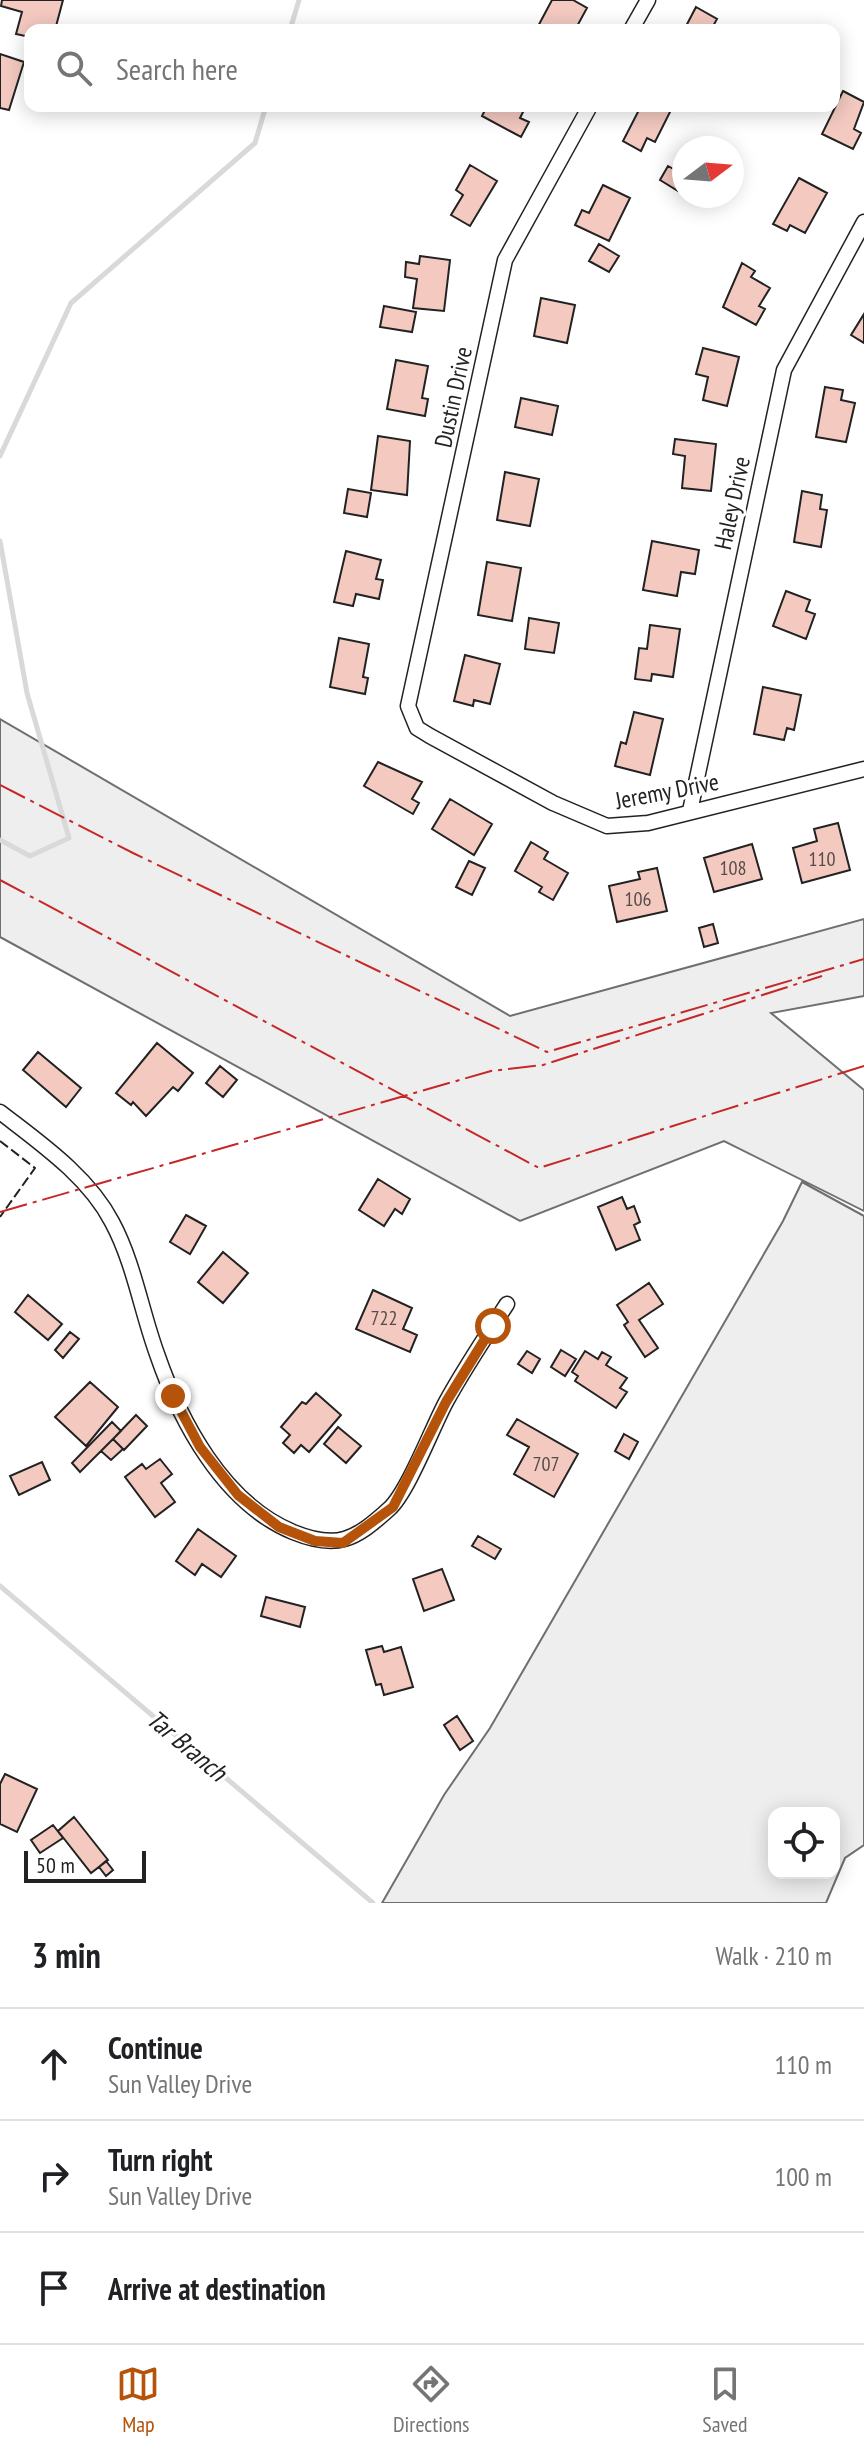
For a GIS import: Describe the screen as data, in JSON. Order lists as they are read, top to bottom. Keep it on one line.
{"streets":{"street":["Dustin Drive","Haley Drive","Jeremy Drive"]},"crossings":[["Dustin Drive","Jeremy Drive"],["Haley Drive","Jeremy Drive"]],"water":["Tar Branch"],"house_numbers":["110","108","106","722","707"],"scale_bar":"50 m","north":"right","page":{"search":"Search here","scale":"50 m","heading":["3 min","Walk · 210 m"],"list":[["Continue","Sun Valley Drive","110 m"],["Turn right","Sun Valley Drive","100 m"],"Arrive at destination"],"nav":["Map","Directions","Saved"]}}
